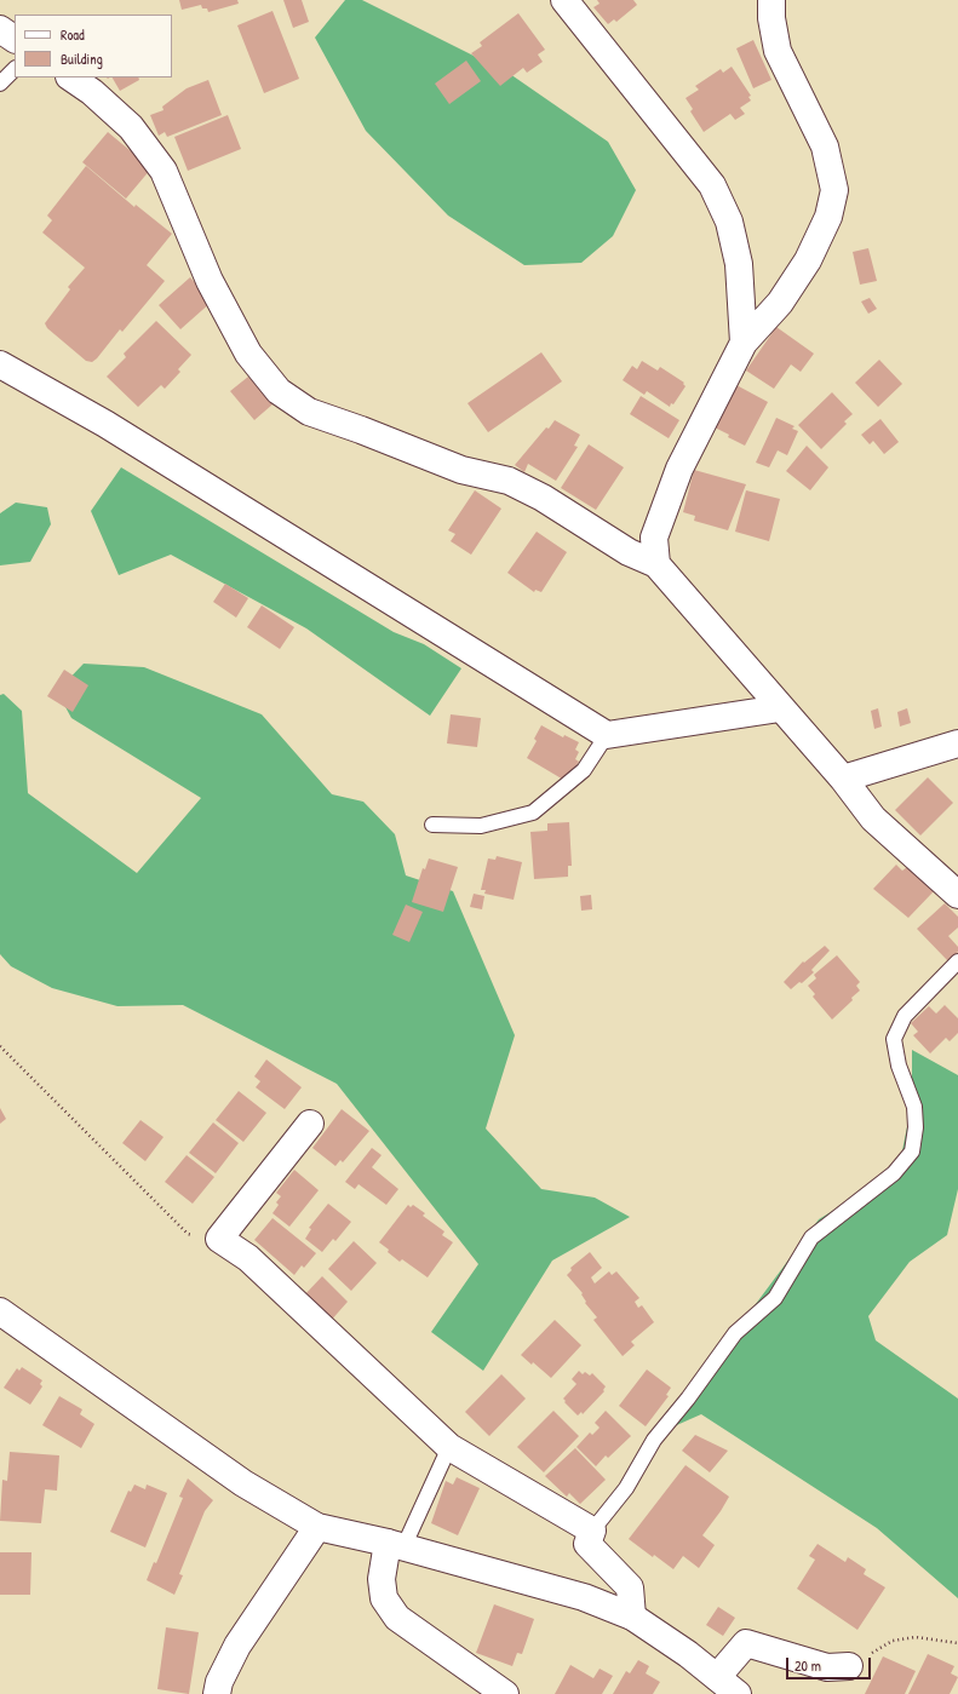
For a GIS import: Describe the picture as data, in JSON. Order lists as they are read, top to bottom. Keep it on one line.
{"legend":["Road","Building"],"scale_bar":"20 m"}
